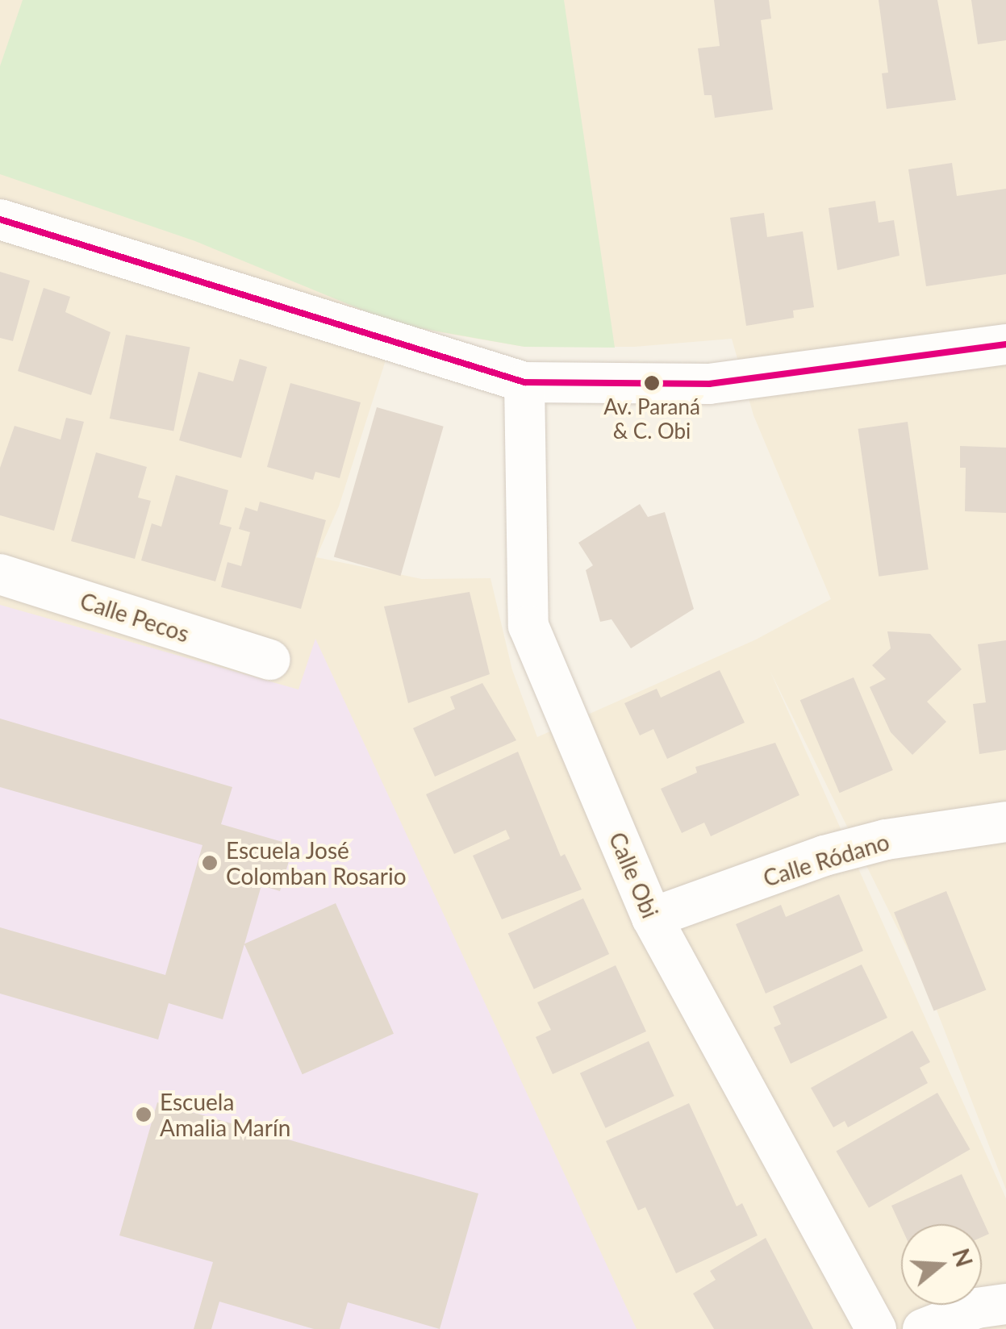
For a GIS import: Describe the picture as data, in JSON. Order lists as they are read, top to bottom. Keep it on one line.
{"streets":{"street":["Calle Pecos","Calle Ródano","Calle Obi"]},"crossings":[["Calle Ródano","Calle Obi"]],"places":["Av. Paraná & C. Obi","Escuela José Colomban Rosario","Escuela Amalia Marín"],"north":"right"}
